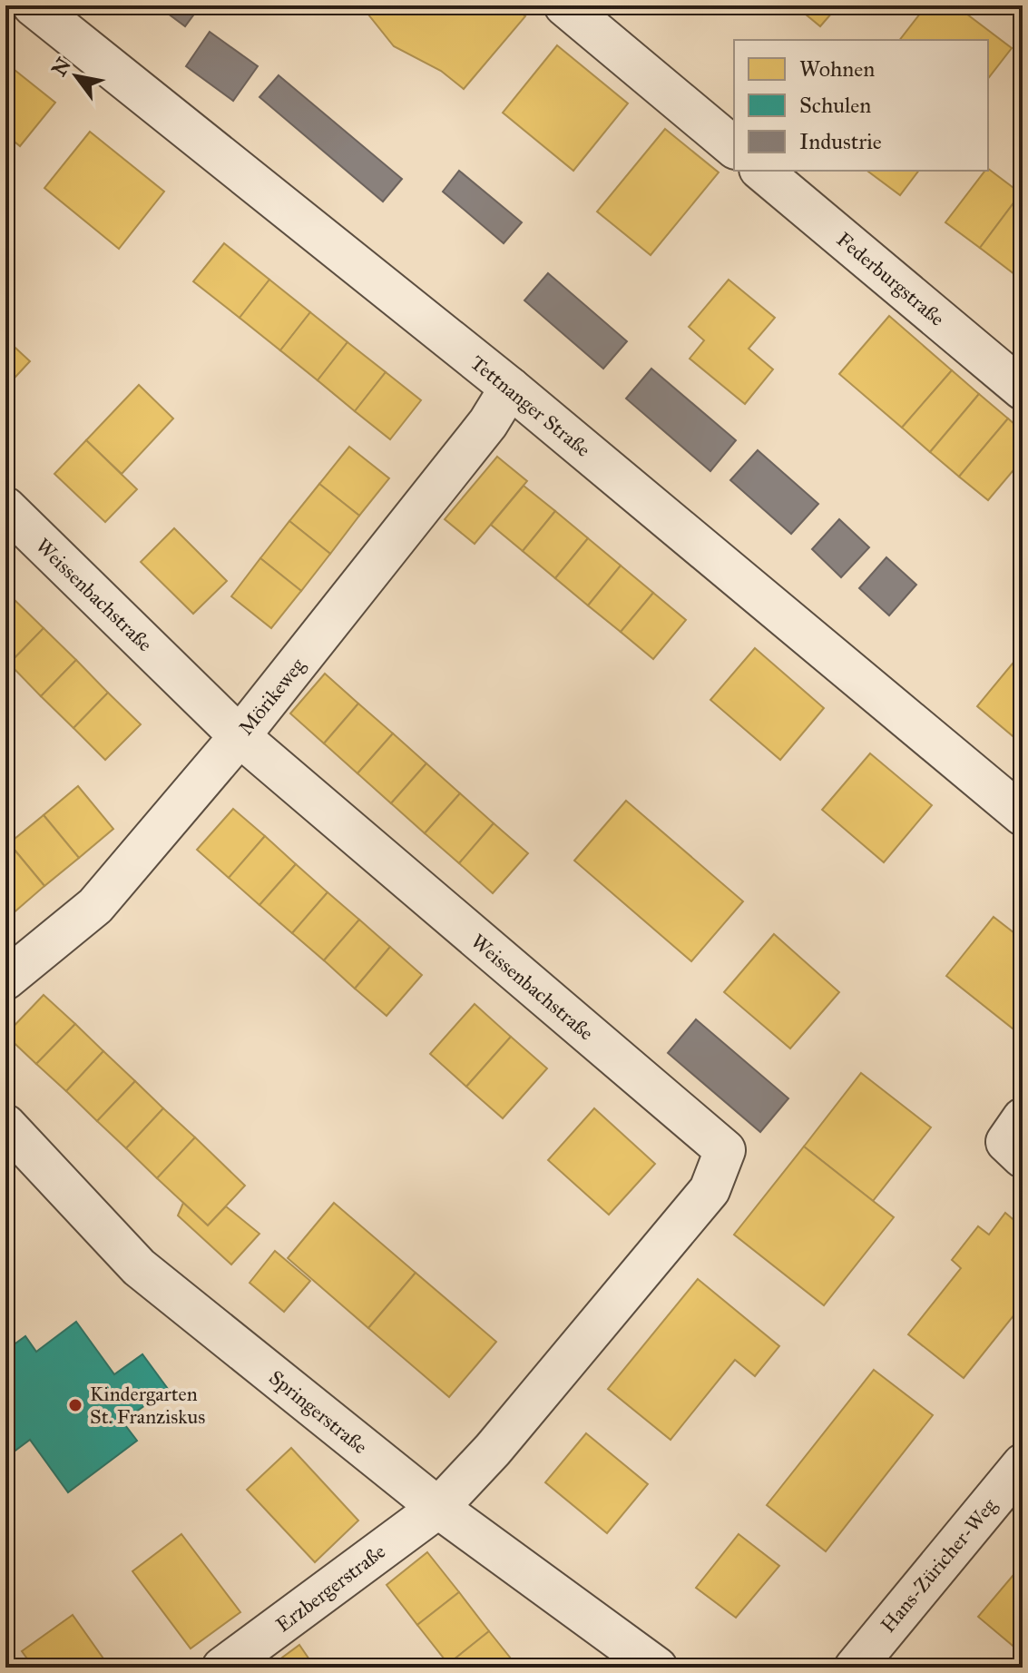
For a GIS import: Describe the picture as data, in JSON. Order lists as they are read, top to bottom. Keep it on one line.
{"streets":{"street":["Federburgstraße","Tettnanger Straße","Weissenbachstraße","Mörikeweg","Springerstraße","Hans-Züricher-Weg","Erzbergerstraße"]},"crossings":[["Tettnanger Straße","Mörikeweg"],["Weissenbachstraße","Mörikeweg"],["Weissenbachstraße","Springerstraße"],["Weissenbachstraße","Erzbergerstraße"],["Springerstraße","Erzbergerstraße"]],"places":["Kindergarten St. Franziskus"],"legend":["Wohnen","Schulen","Industrie"],"north":"top left"}
